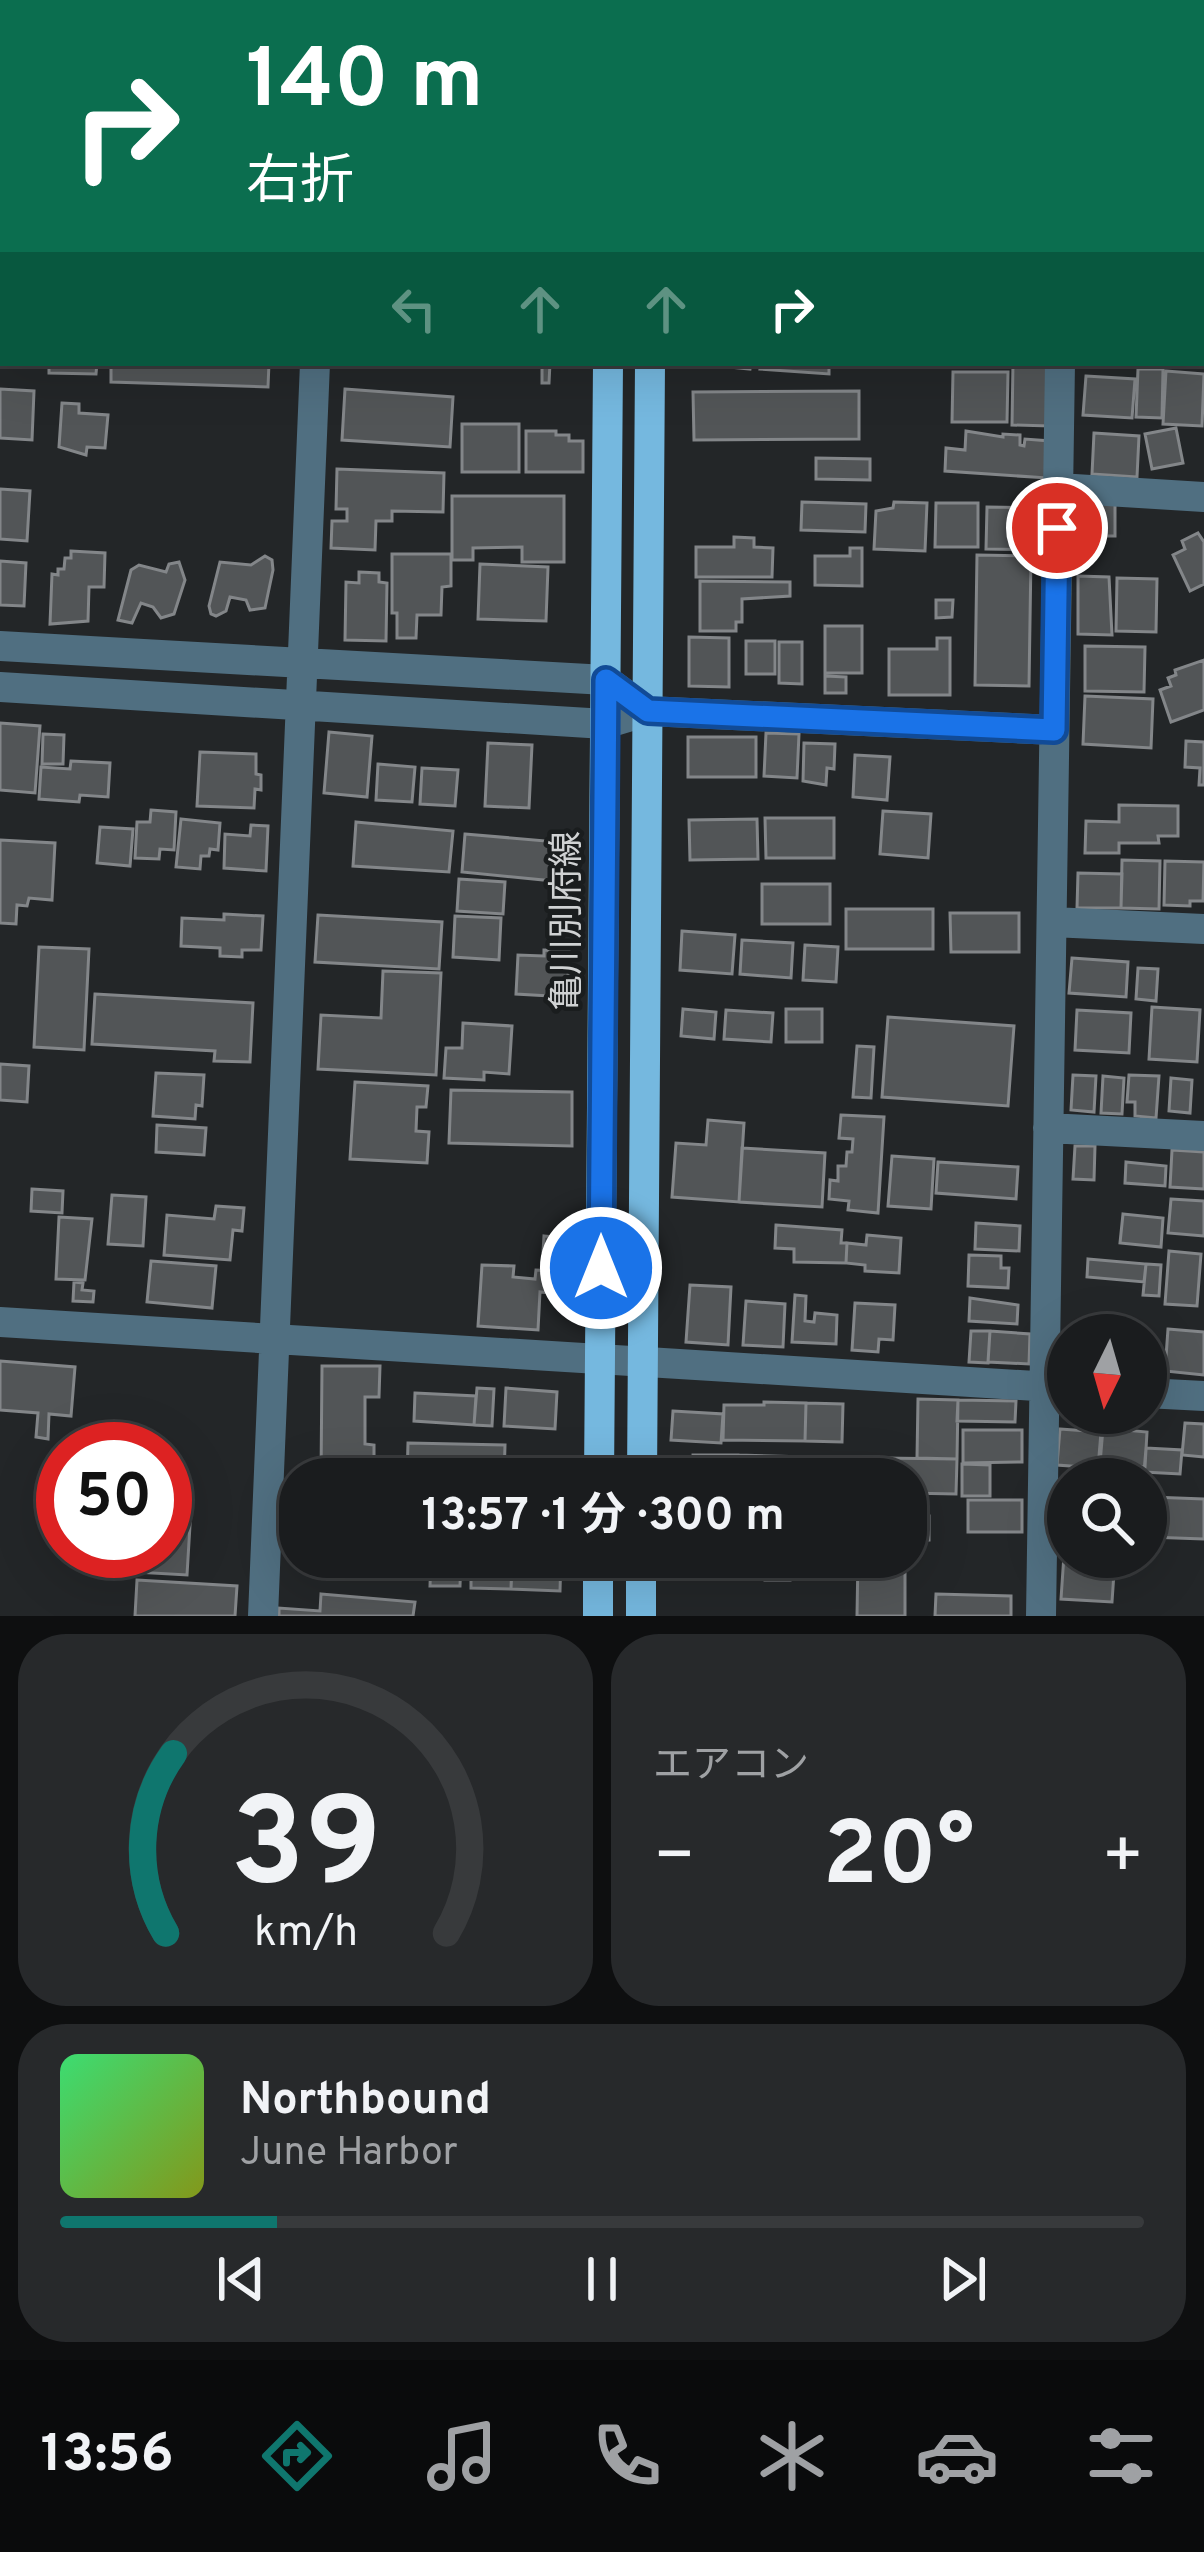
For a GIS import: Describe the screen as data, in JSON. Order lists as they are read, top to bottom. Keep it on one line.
{"streets":{"main road":["亀川別府線"]},"north":"bottom","page":{"turn":["140 m","右折"],"limit":"50","trip":"13:57 · 1 分 · 300 m","tile":"エアコン","heat":["−","20°","+"],"song":["Northbound","June Harbor"],"tabs":"13:56","gauge":["39","km/h"]}}
